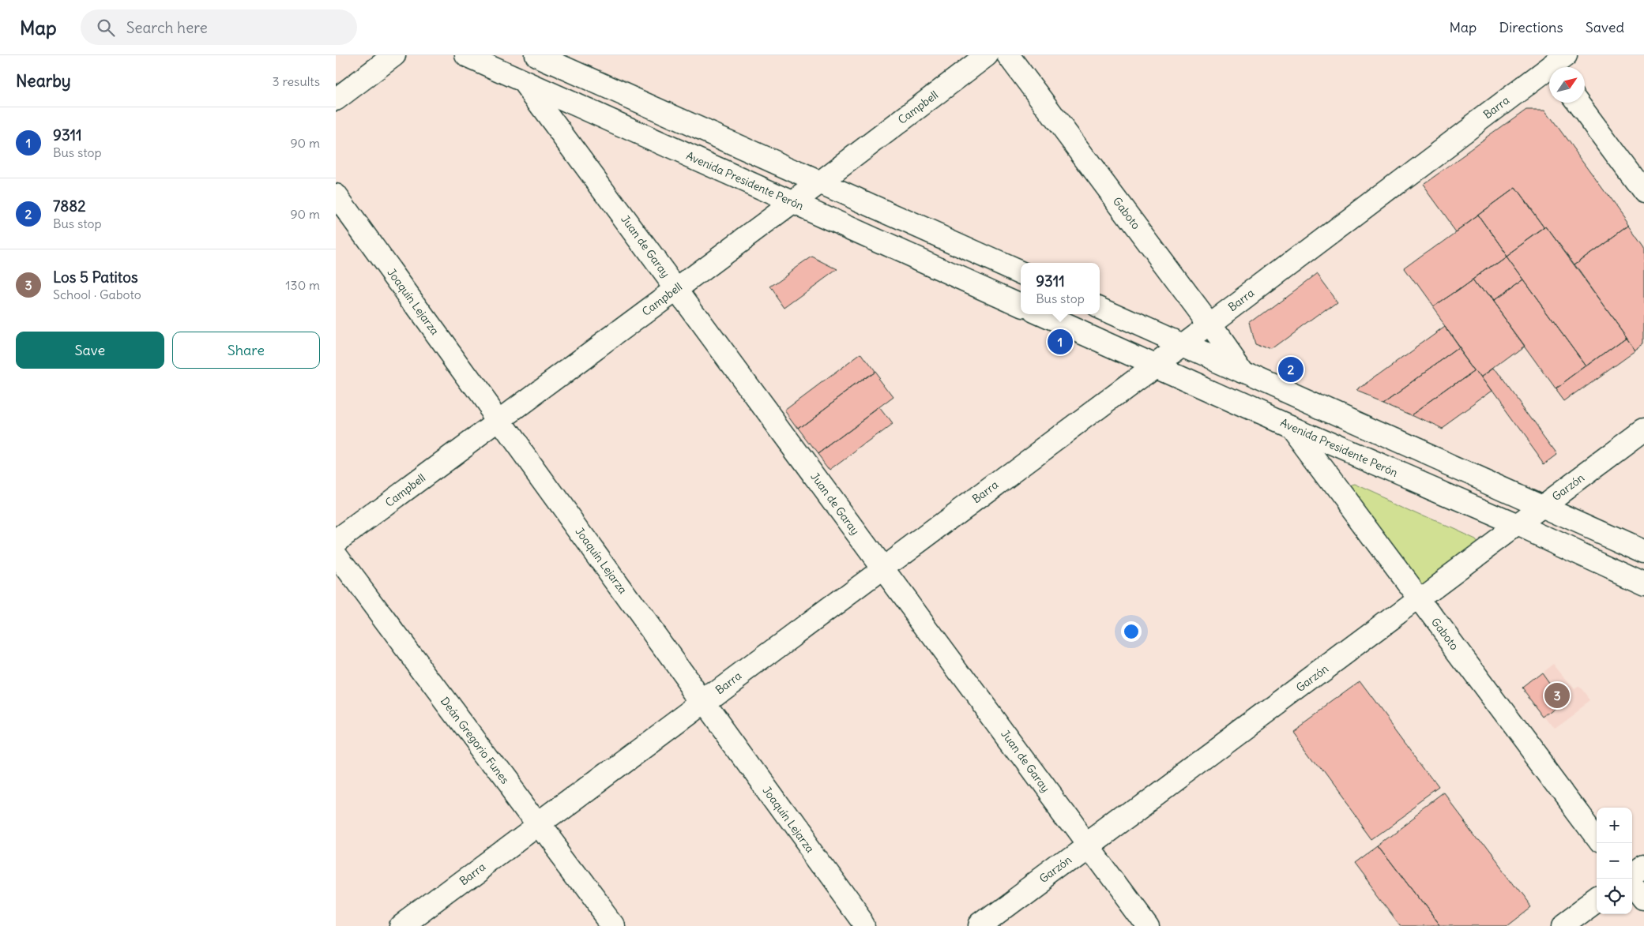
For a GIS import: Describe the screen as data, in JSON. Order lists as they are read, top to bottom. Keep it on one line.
{"streets":{"street":["Campbell","Barra","Avenida Presidente Perón","Gaboto","Juan de Garay","Joaquín Lejarza","Garzón","Deán Gregorio Funes"]},"crossings":[["Campbell","Avenida Presidente Perón"],["Campbell","Juan de Garay"],["Campbell","Joaquín Lejarza"],["Barra","Avenida Presidente Perón"],["Barra","Gaboto"],["Barra","Juan de Garay"],["Barra","Joaquín Lejarza"],["Barra","Deán Gregorio Funes"],["Avenida Presidente Perón","Gaboto"],["Avenida Presidente Perón","Juan de Garay"],["Avenida Presidente Perón","Garzón"],["Gaboto","Garzón"],["Juan de Garay","Garzón"]],"north":"top right","page":{"header":"Map","search":"Search here","nav":["Map","Directions","Saved"],"heading":["Nearby","3 results"],"list":[{"mark":"1","name":"9311","note":"Bus stop","value":"90 m"},{"mark":"2","name":"7882","note":"Bus stop","value":"90 m"},{"mark":"3","name":"Los 5 Patitos","note":"School · Gaboto","value":"130 m"}],"popup":["9311","Bus stop"],"buttons":["Save","Share"],"pins":["1","2","3"],"map_buttons":["+","−"]}}
